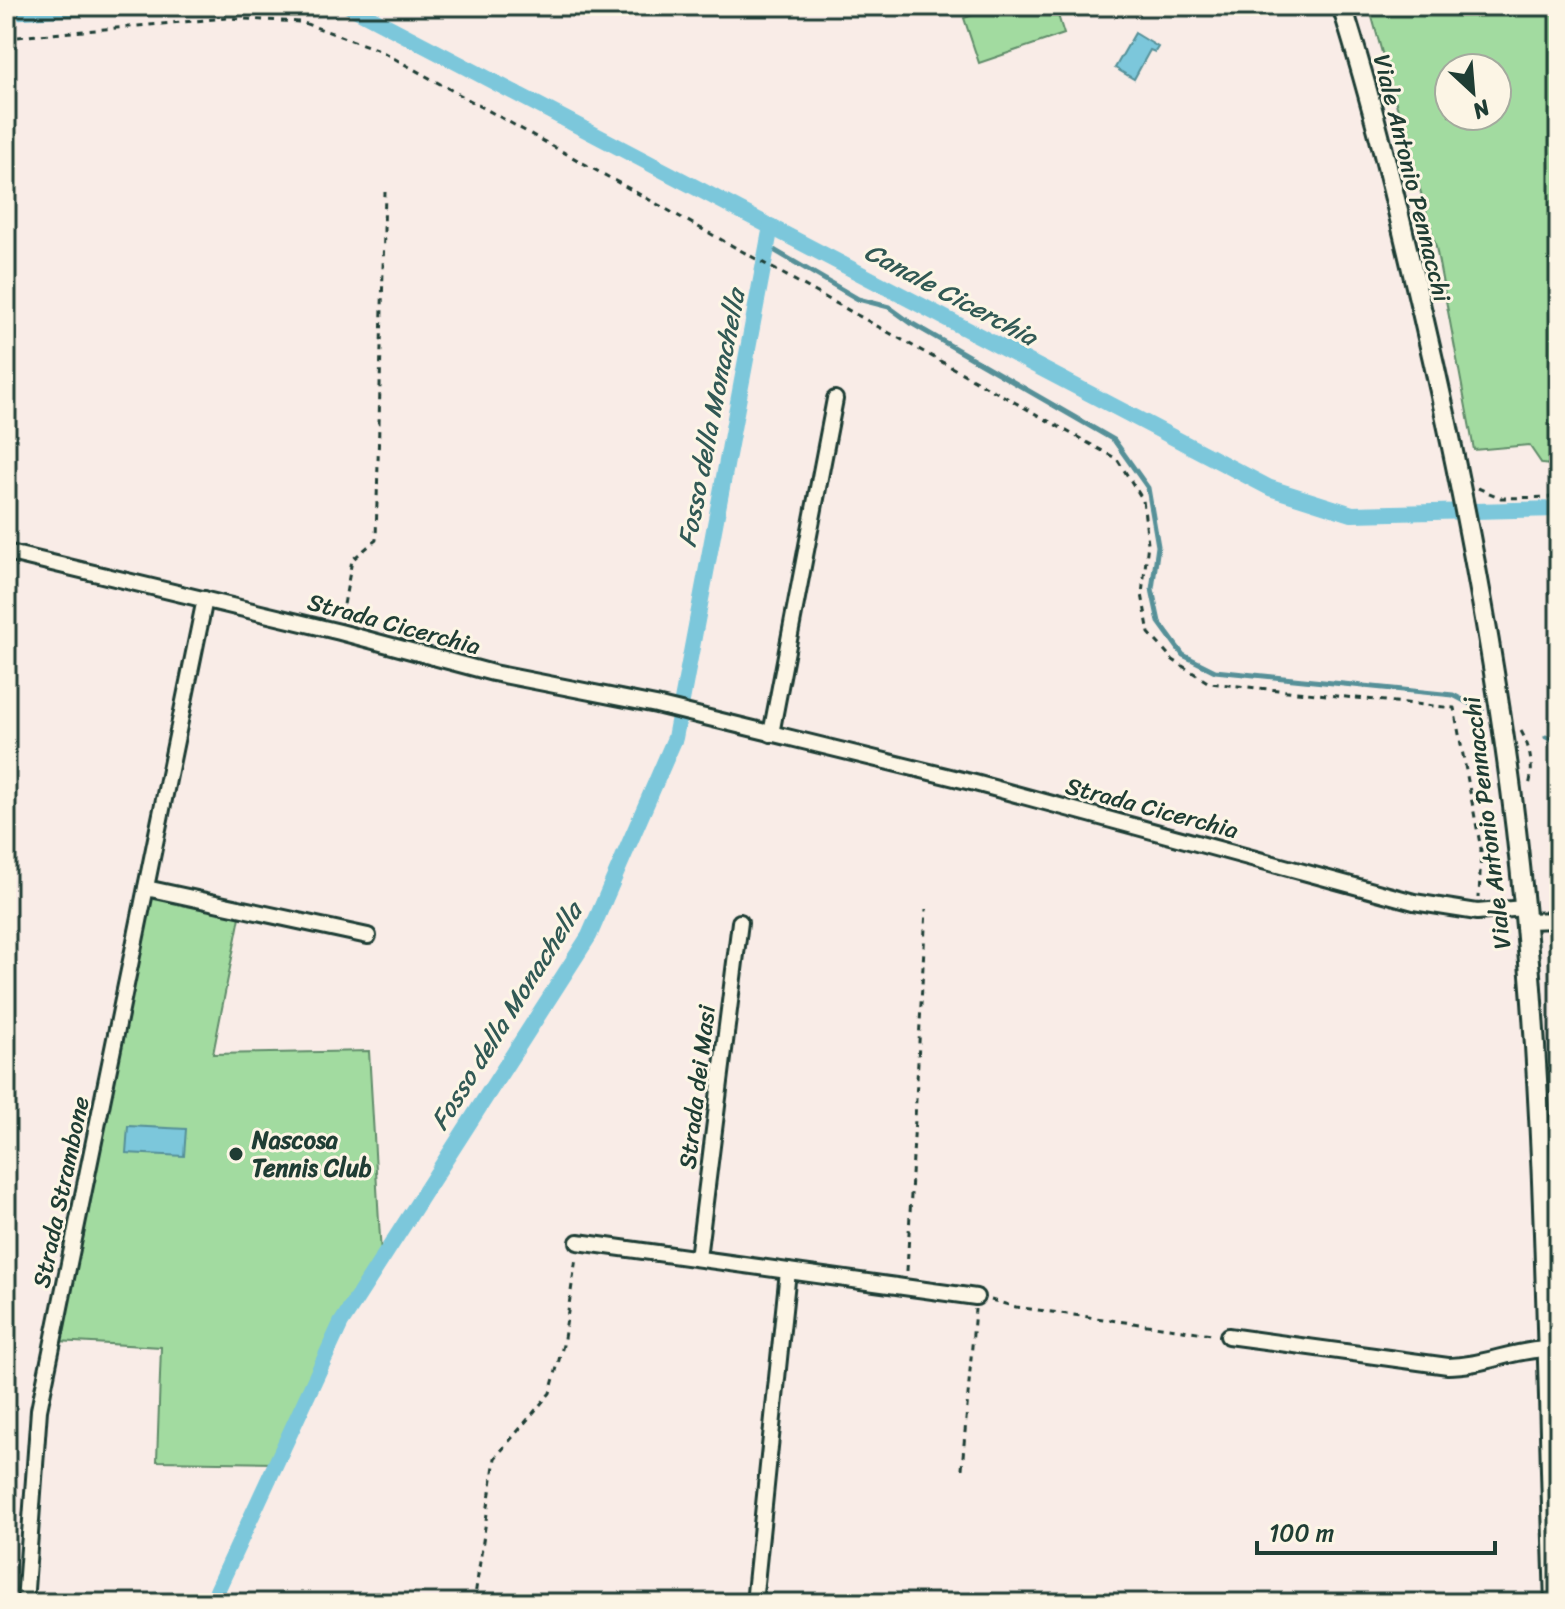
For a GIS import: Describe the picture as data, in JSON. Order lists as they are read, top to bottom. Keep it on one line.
{"streets":{"main road":["Viale Antonio Pennacchi"],"street":["Strada Cicerchia","Strada dei Masi","Strada Strambone"]},"crossings":[["Viale Antonio Pennacchi","Strada Cicerchia"],["Strada Cicerchia","Strada Strambone"]],"water":["Canale Cicerchia","Fosso della Monachella"],"places":["Nascosa Tennis Club"],"scale_bar":"100 m","north":"bottom right"}
